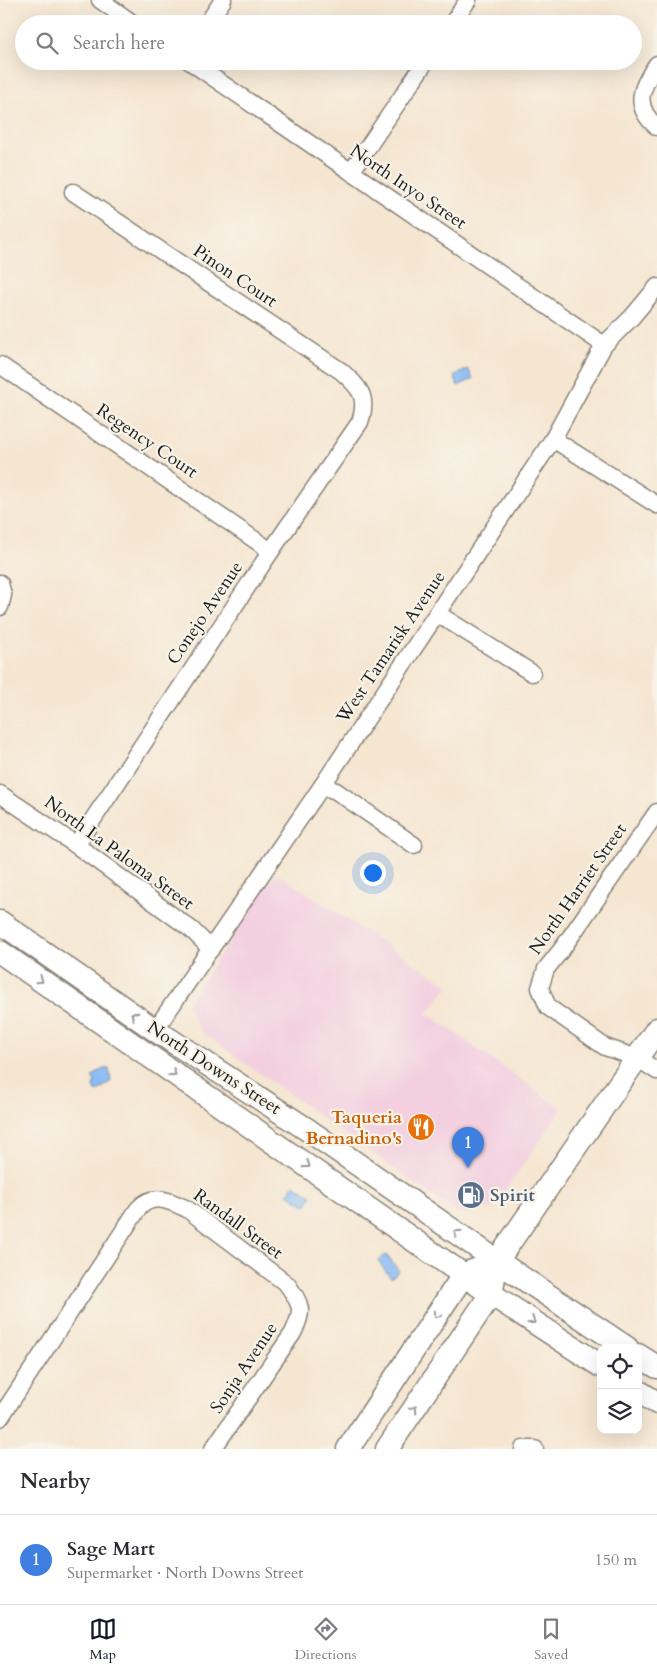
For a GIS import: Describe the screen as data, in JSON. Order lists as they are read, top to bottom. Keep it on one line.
{"streets":{"main road":["North Downs Street"],"street":["North Inyo Street","Pinon Court","Regency Court","Conejo Avenue","West Tamarisk Avenue","North La Paloma Street","North Harriet Street","Randall Street","Sonja Avenue"]},"crossings":[["North Inyo Street","West Tamarisk Avenue"],["Pinon Court","Conejo Avenue"],["Regency Court","Conejo Avenue"],["Conejo Avenue","North La Paloma Street"],["West Tamarisk Avenue","North La Paloma Street"],["West Tamarisk Avenue","North Downs Street"],["Randall Street","Sonja Avenue"]],"places":{"restaurant":["Taqueria Bernadino's"],"fuel station":["Spirit"]},"page":{"search":"Search here","pins":"1","heading":"Nearby","list":[{"mark":"1","name":"Sage Mart","note":"Supermarket · North Downs Street","value":"150 m"}],"nav":["Map","Directions","Saved"]}}
